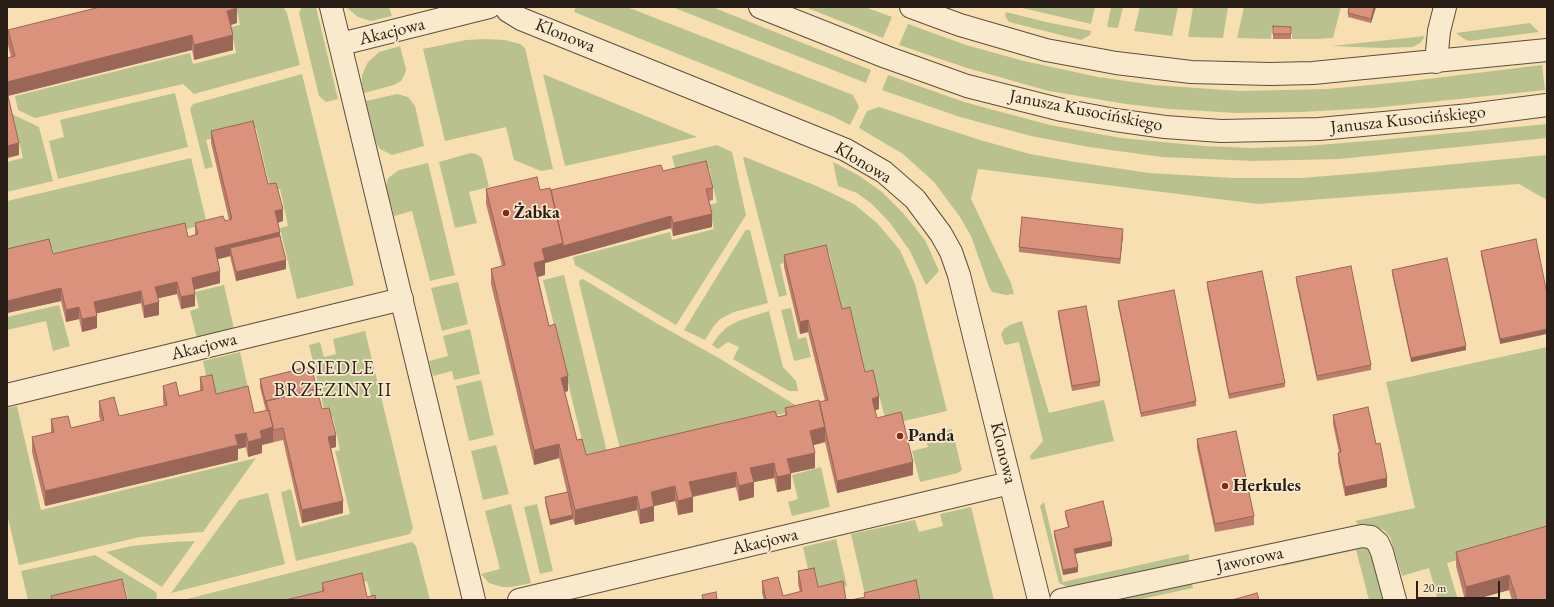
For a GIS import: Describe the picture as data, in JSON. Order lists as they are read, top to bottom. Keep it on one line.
{"streets":{"street":["Akacjowa","Klonowa","Janusza Kusocińskiego","Jaworowa"]},"crossings":[["Akacjowa","Klonowa"]],"districts":["OSIEDLE BRZEZINY II"],"places":["Żabka","Panda","Herkules"],"scale_bar":"20 m"}
